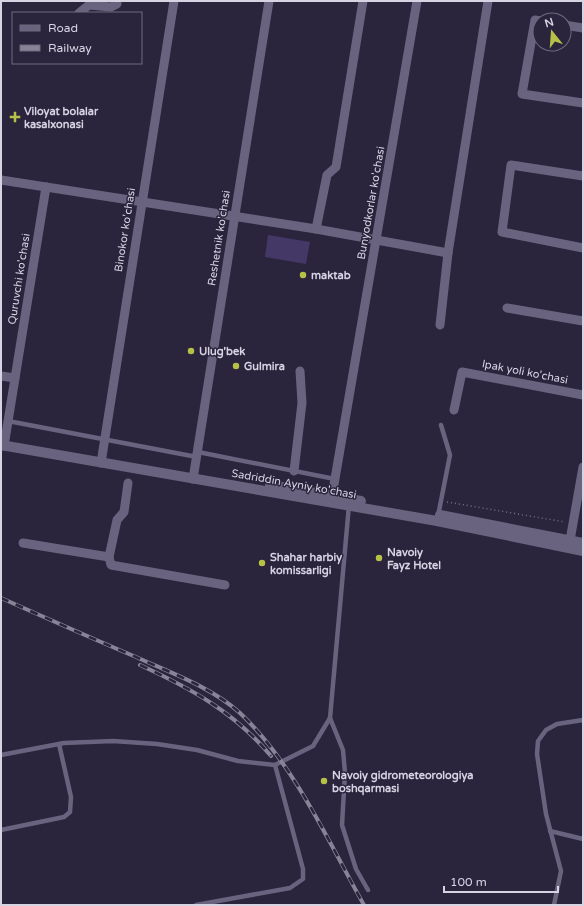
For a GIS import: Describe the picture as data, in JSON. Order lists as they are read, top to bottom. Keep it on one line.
{"streets":{"main road":["Sadriddin Ayniy ko'chasi"],"street":["Bunyodkorlar ko'chasi","Binokor ko'chasi","Reshetnik ko'chasi","Quruvchi ko'chasi","Ipak yoli ko'chasi"]},"crossings":[["Bunyodkorlar ko'chasi","Sadriddin Ayniy ko'chasi"],["Binokor ko'chasi","Sadriddin Ayniy ko'chasi"],["Reshetnik ko'chasi","Sadriddin Ayniy ko'chasi"],["Quruvchi ko'chasi","Sadriddin Ayniy ko'chasi"]],"places":{"health":["Viloyat bolalar kasalxonasi"],"other":["maktab","Ulug'bek","Gulmira","Navoiy Fayz Hotel","Shahar harbiy komissarligi","Navoiy gidrometeorologiya boshqarmasi"]},"legend":["Road","Railway"],"scale_bar":"100 m","north":"top"}
